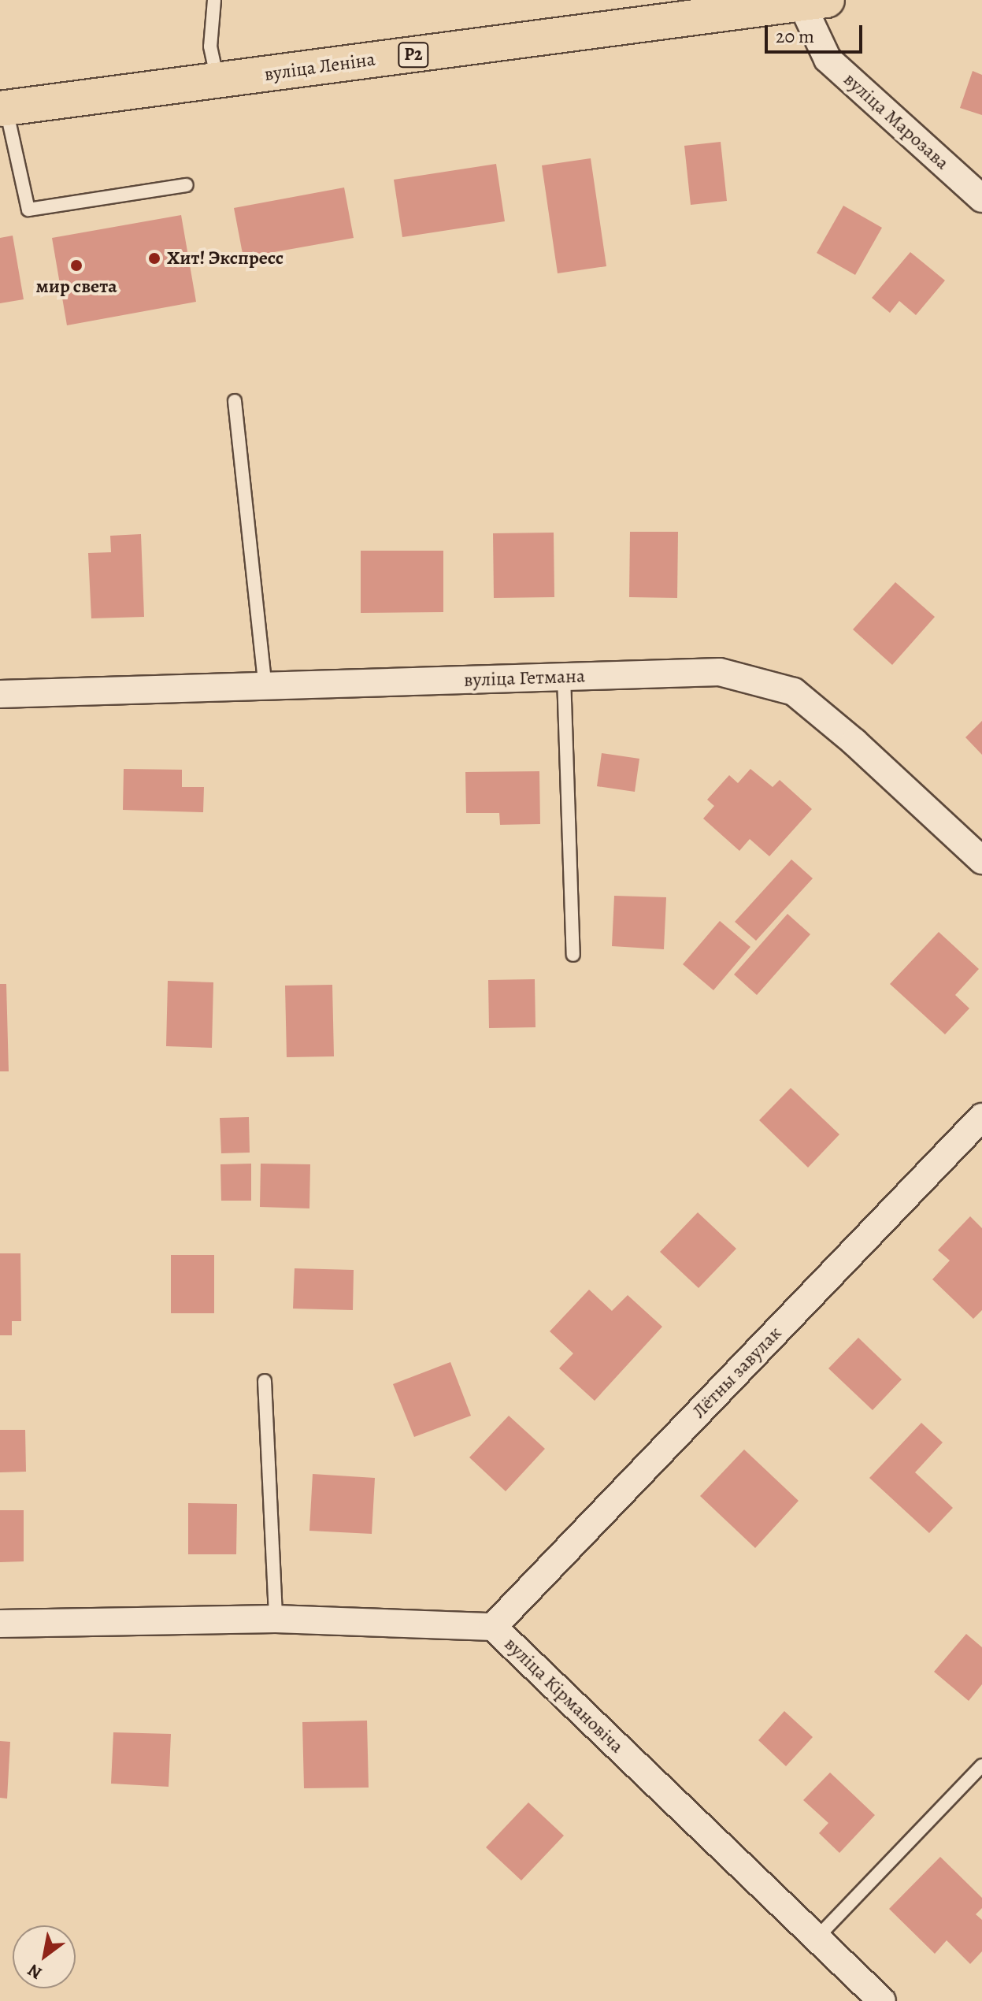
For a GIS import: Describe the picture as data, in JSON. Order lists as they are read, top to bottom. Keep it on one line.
{"streets":{"main road":["Р2","вуліца Леніна"],"street":["вуліца Марозава","вуліца Гетмана","Лётны завулак","вуліца Кірмановіча"]},"crossings":[["вуліца Леніна","вуліца Марозава"],["Лётны завулак","вуліца Кірмановіча"]],"places":["Хит! Экспресс","мир света"],"scale_bar":"20 m","north":"bottom left"}
